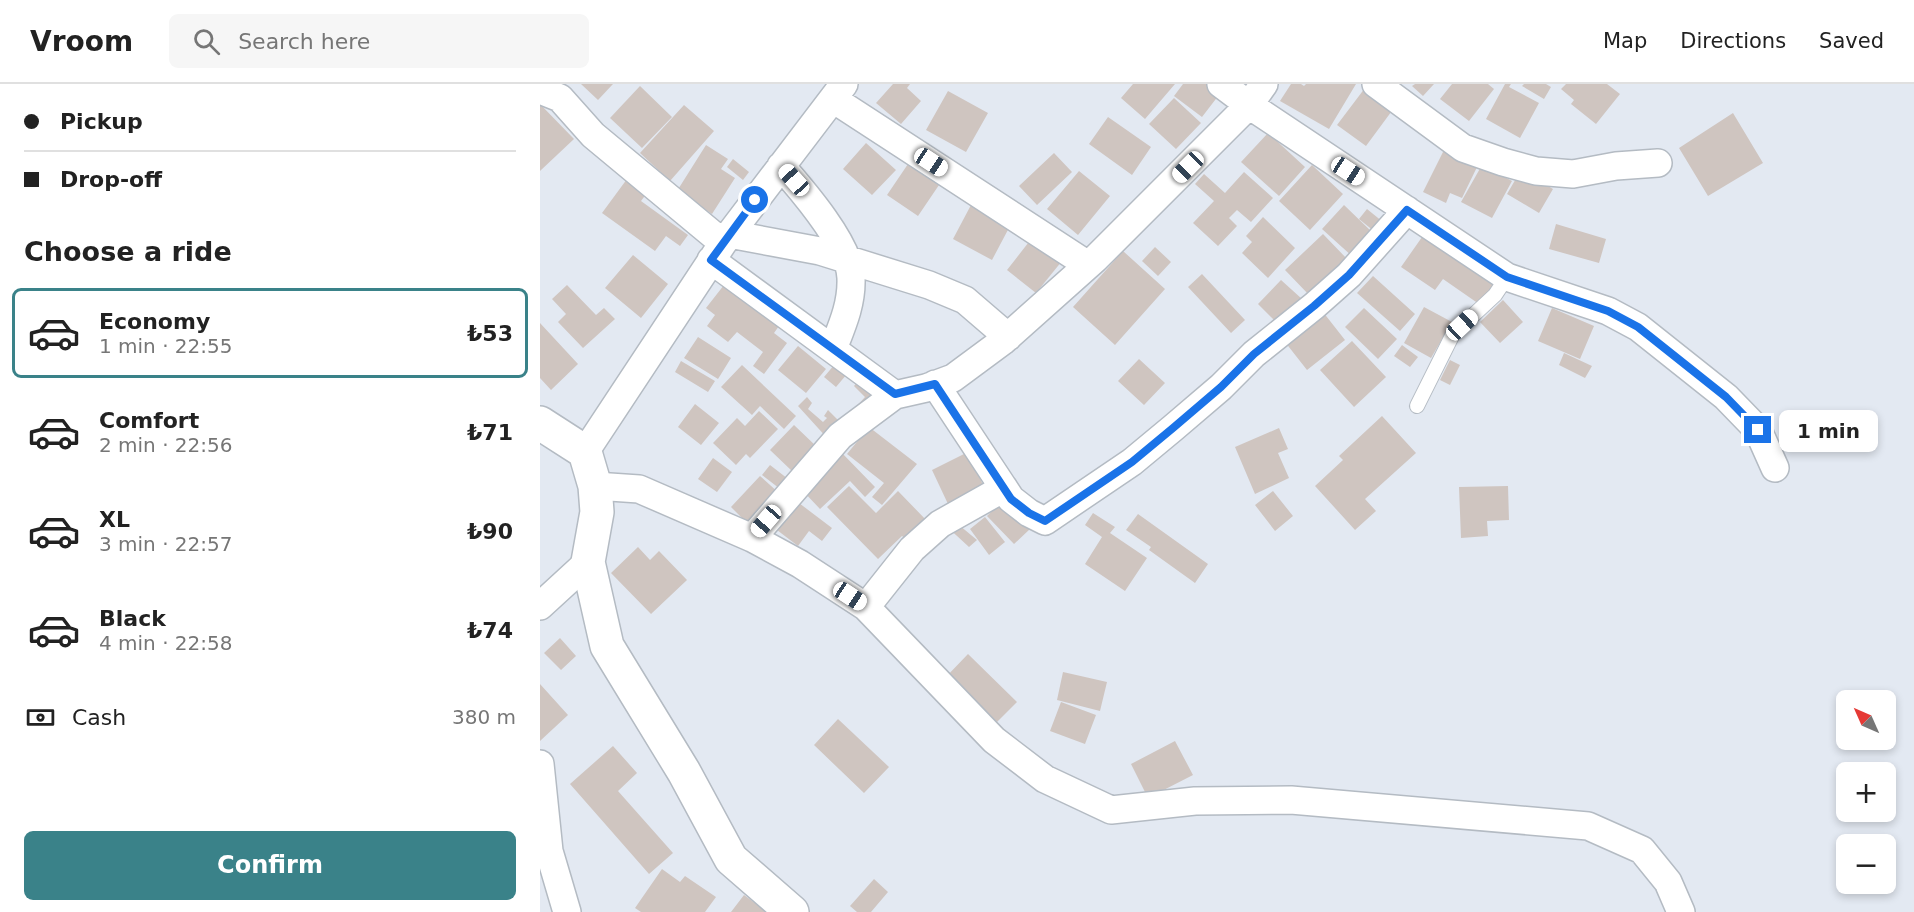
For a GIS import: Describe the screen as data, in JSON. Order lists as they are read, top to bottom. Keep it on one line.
{"north":"top left","page":{"header":"Vroom","search":"Search here","nav":["Map","Directions","Saved"],"banner":["Pickup","Drop-off"],"heading":"Choose a ride","list":[{"name":"Economy","note":"1 min · 22:55","value":"₺53"},{"name":"Comfort","note":"2 min · 22:56","value":"₺71"},{"name":"XL","note":"3 min · 22:57","value":"₺90"},{"name":"Black","note":"4 min · 22:58","value":"₺74"}],"bubble":"1 min","pay":["Cash","380 m"],"map_buttons":["+","−"],"buttons":"Confirm"}}
